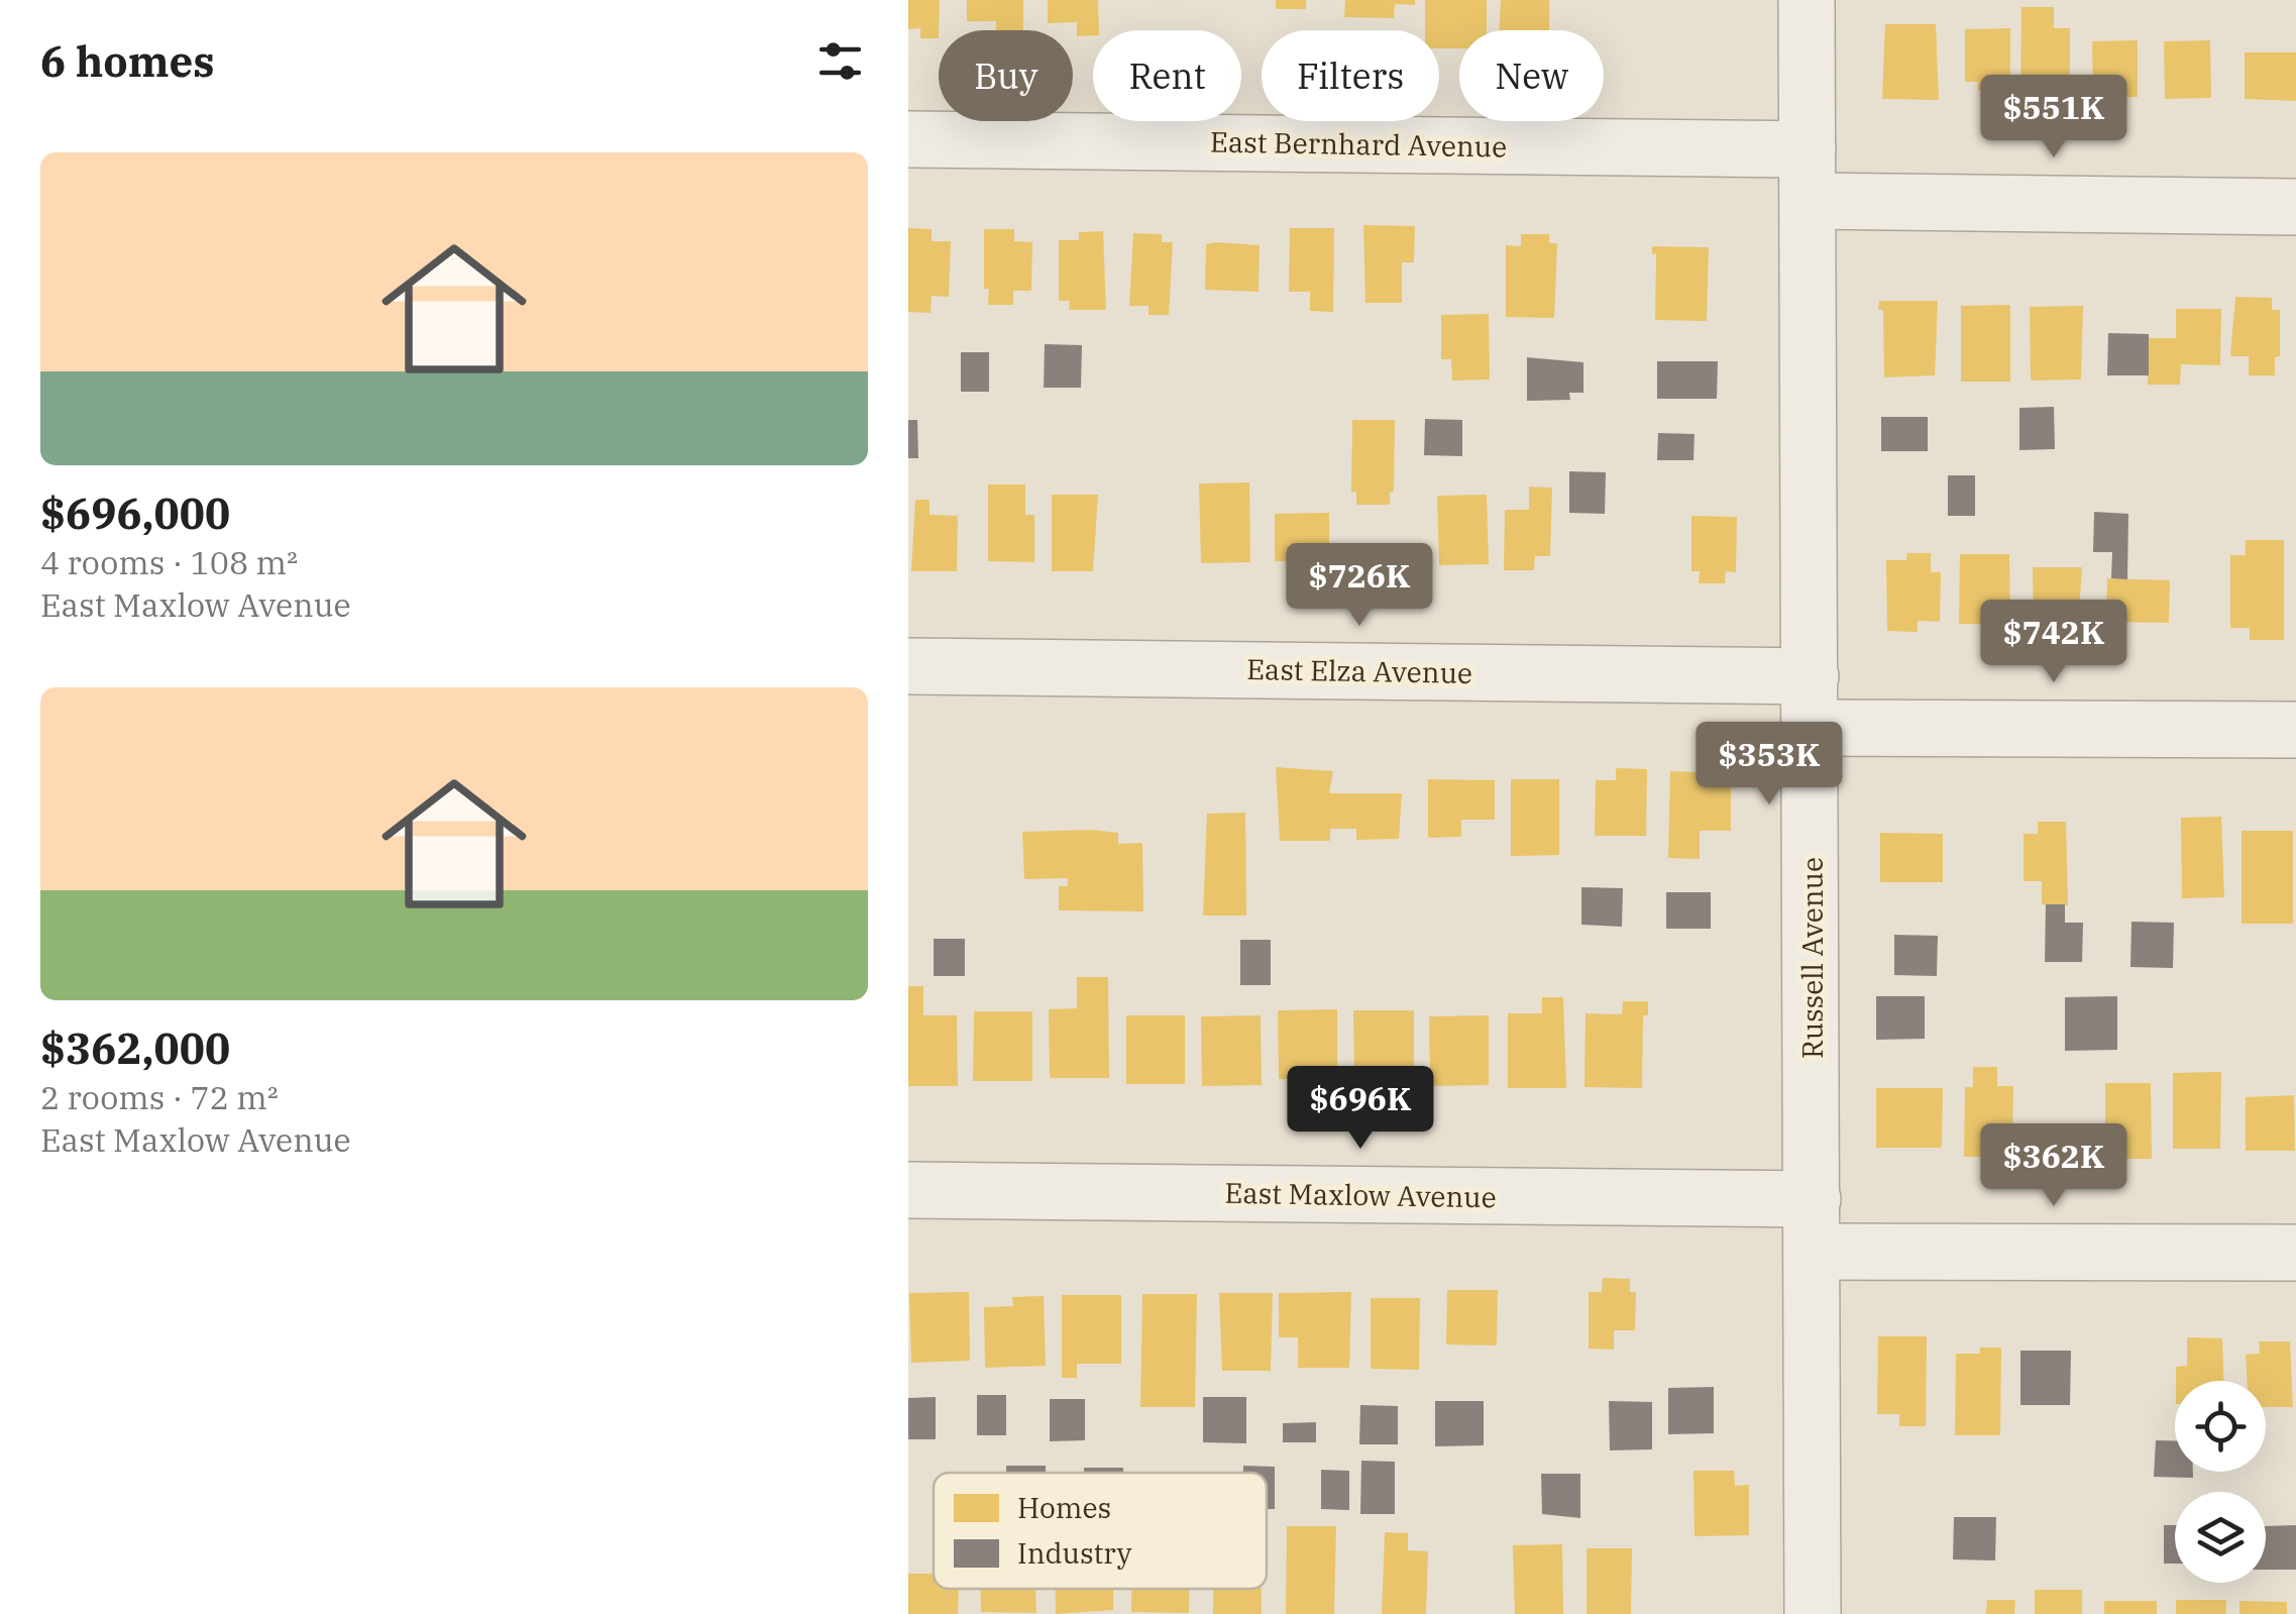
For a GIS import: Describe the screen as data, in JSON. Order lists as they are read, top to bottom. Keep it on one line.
{"streets":{"street":["East Bernhard Avenue","East Elza Avenue","Russell Avenue","East Maxlow Avenue"]},"crossings":[["East Bernhard Avenue","Russell Avenue"],["East Elza Avenue","Russell Avenue"],["Russell Avenue","East Maxlow Avenue"]],"legend":["Homes","Industry"],"page":{"heading":"6 homes","chip":["Buy","Rent","Filters","New"],"price":["$551K","$726K","$742K","$353K","$696K","$362K"],"list":[{"name":"$696,000","note":"4 rooms · 108 m² · East Maxlow Avenue"},{"name":"$362,000","note":"2 rooms · 72 m² · East Maxlow Avenue"}]}}
